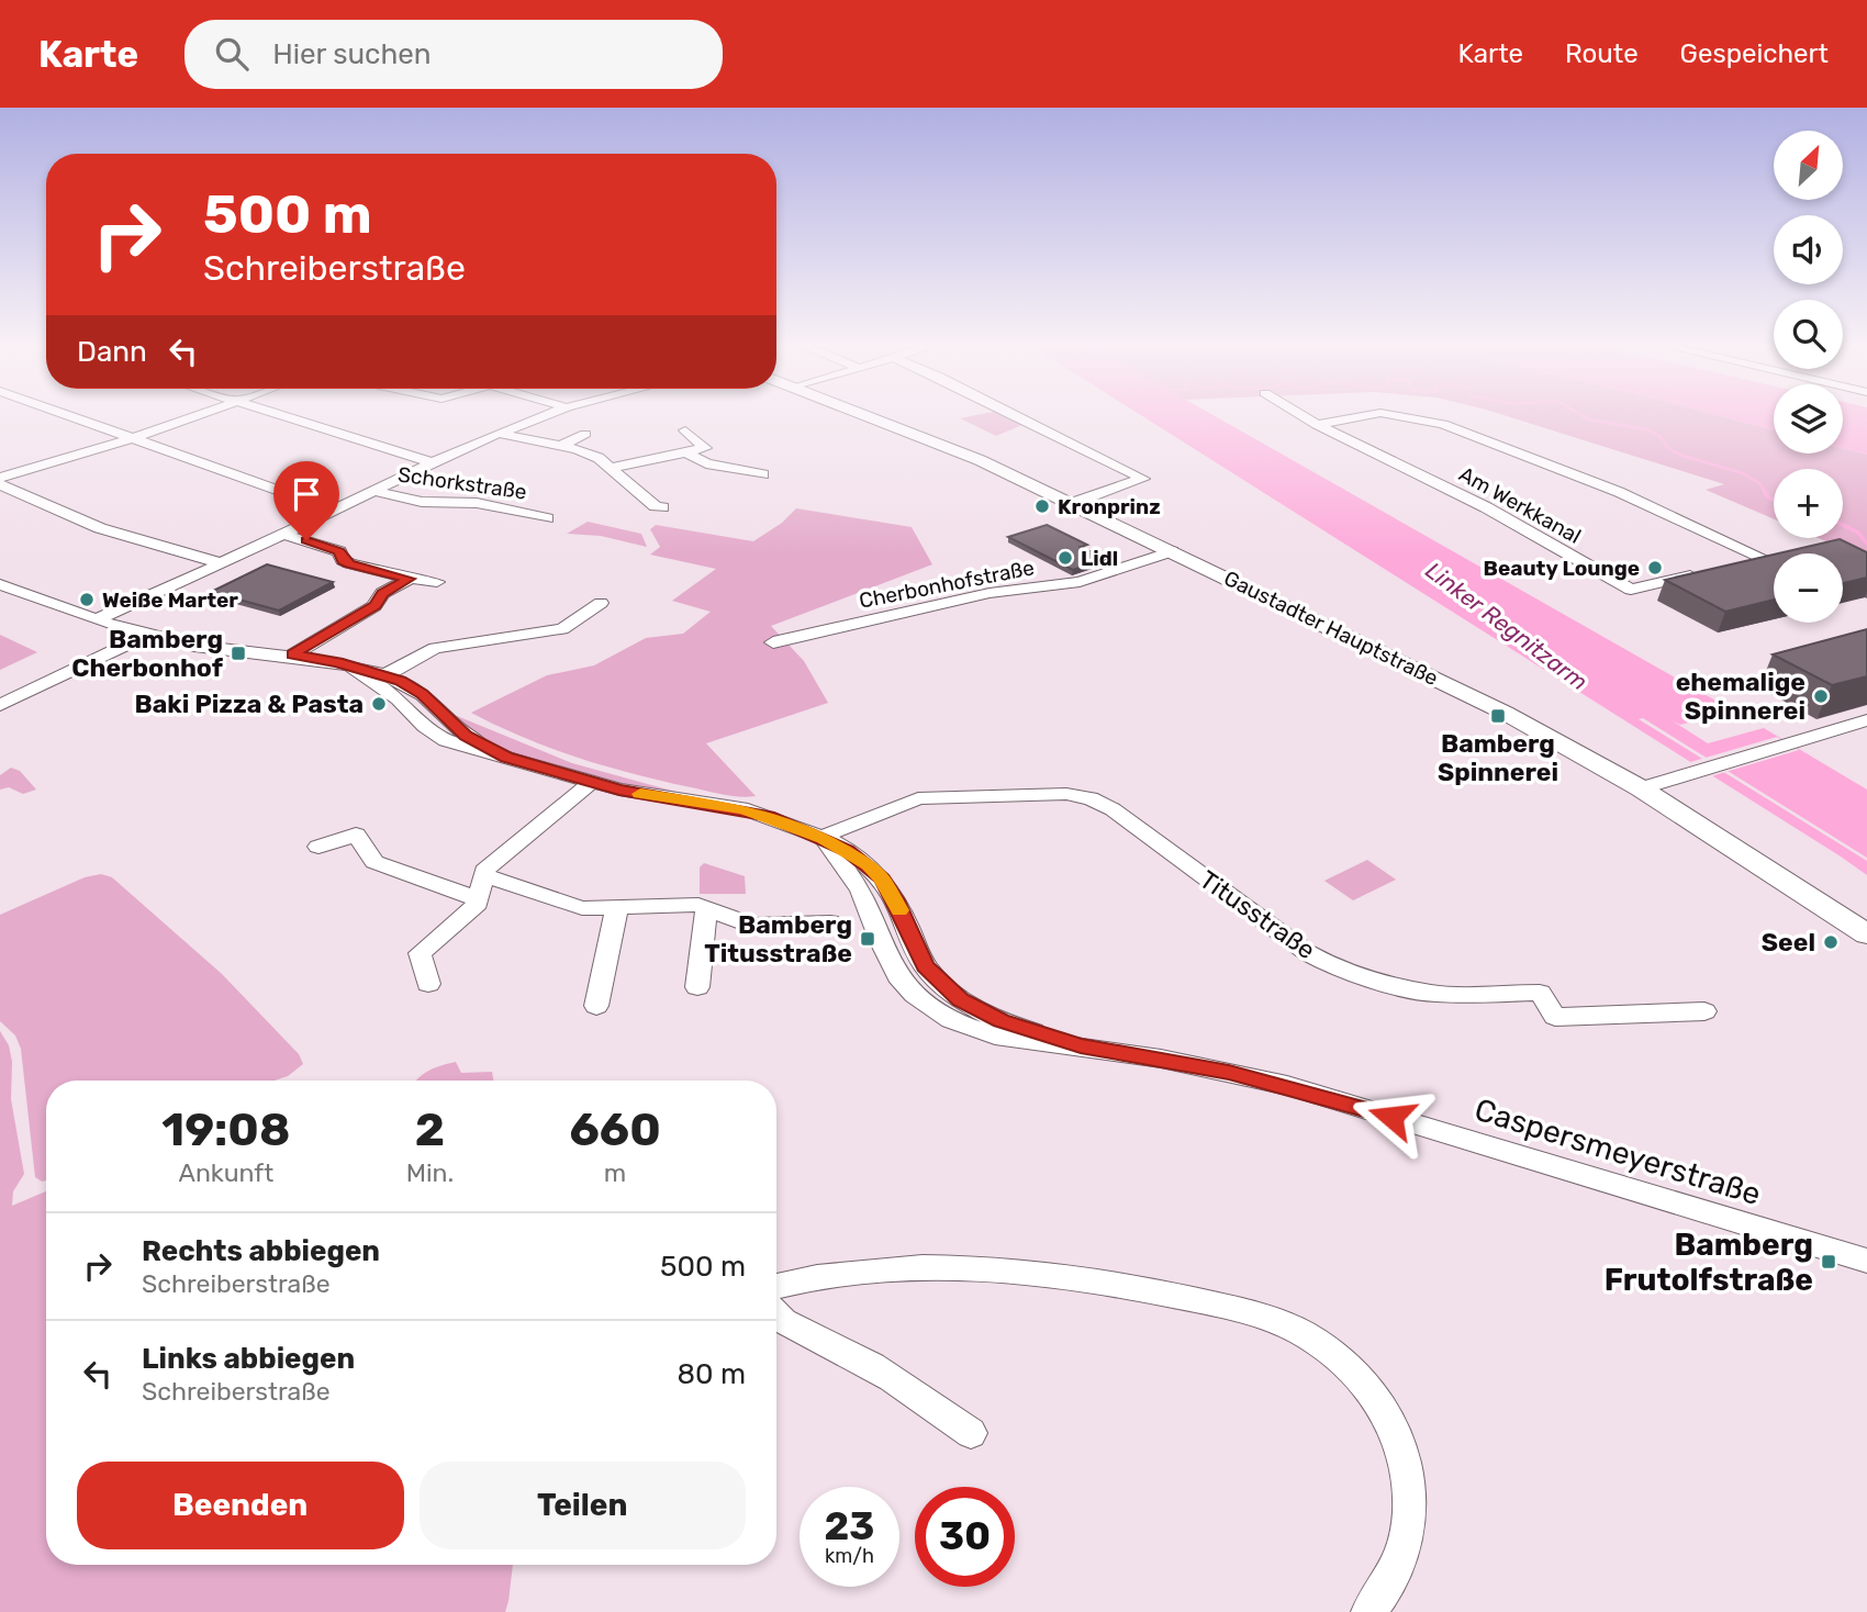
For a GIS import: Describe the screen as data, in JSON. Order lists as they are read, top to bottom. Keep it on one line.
{"streets":{"street":["Schorkstraße","Am Werkkanal","Cherbonhofstraße","Gaustadter Hauptstraße","Titusstraße","Caspersmeyerstraße"]},"crossings":[["Cherbonhofstraße","Gaustadter Hauptstraße"],["Titusstraße","Caspersmeyerstraße"]],"water":["Linker Regnitzarm"],"places":{"other":["Kronprinz","Lidl","Beauty Lounge","Weiße Marter","ehemalige Spinnerei","Baki Pizza & Pasta","Seel"],"transit":["Bamberg Cherbonhof","Bamberg Spinnerei","Bamberg Titusstraße","Bamberg Frutolfstraße"]},"north":"top right","page":{"header":"Karte","search":"Hier suchen","nav":["Karte","Route","Gespeichert"],"map_buttons":["+","−"],"turn":["500 m","Schreiberstraße"],"then":"Dann","eta":["19:08","Ankunft","2","Min.","660","m"],"list":[{"name":"Rechts abbiegen","note":"Schreiberstraße","value":"500 m"},{"name":"Links abbiegen","note":"Schreiberstraße","value":"80 m"}],"buttons":["Beenden","Teilen"],"speed":"23 km/h","limit":"30"}}
